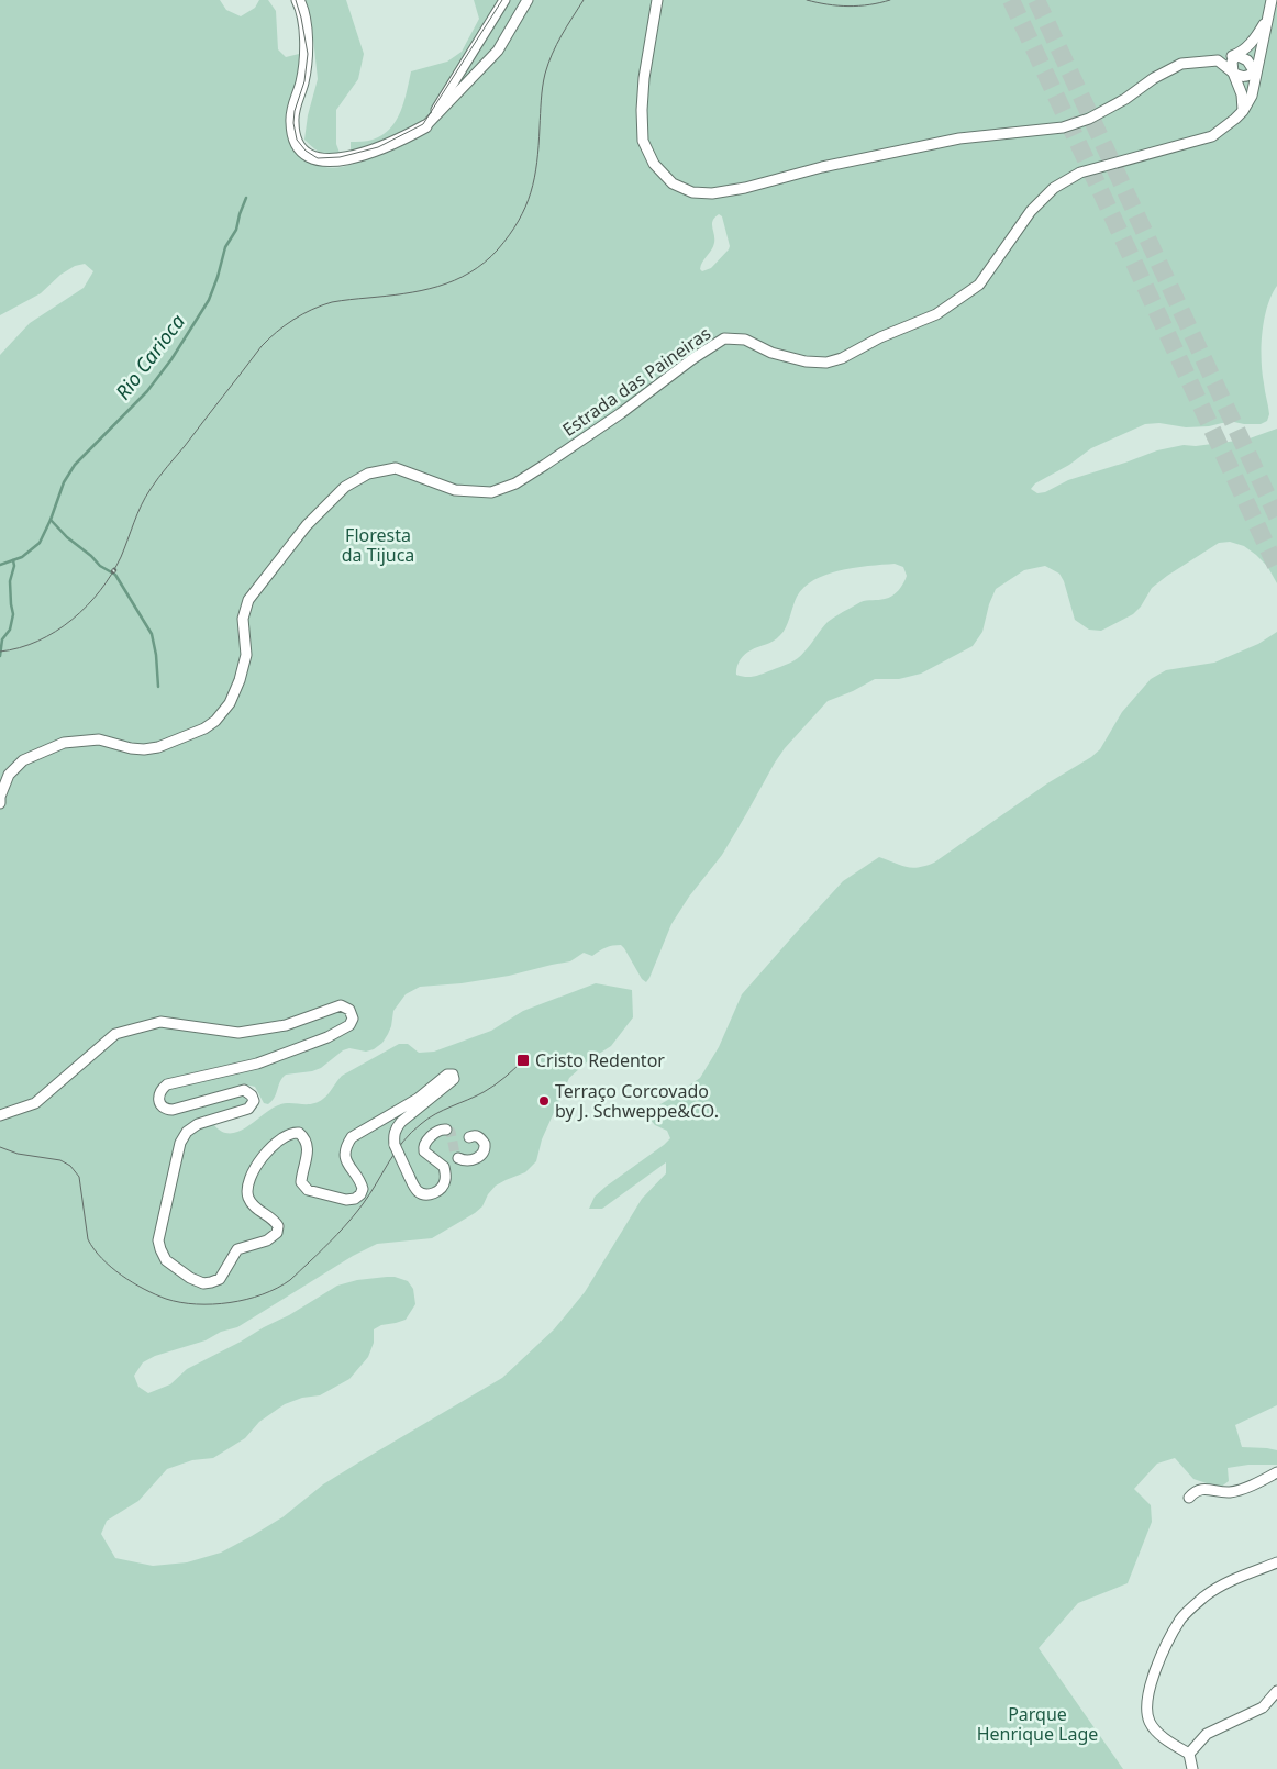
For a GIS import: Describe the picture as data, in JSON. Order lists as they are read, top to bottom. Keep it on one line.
{"streets":{"street":["Estrada das Paineiras"]},"water":["Rio Carioca"],"parks":["Floresta da Tijuca","Parque Henrique Lage"],"places":{"transit":["Cristo Redentor"],"other":["Terraço Corcovado by J. Schweppe&CO."]}}
